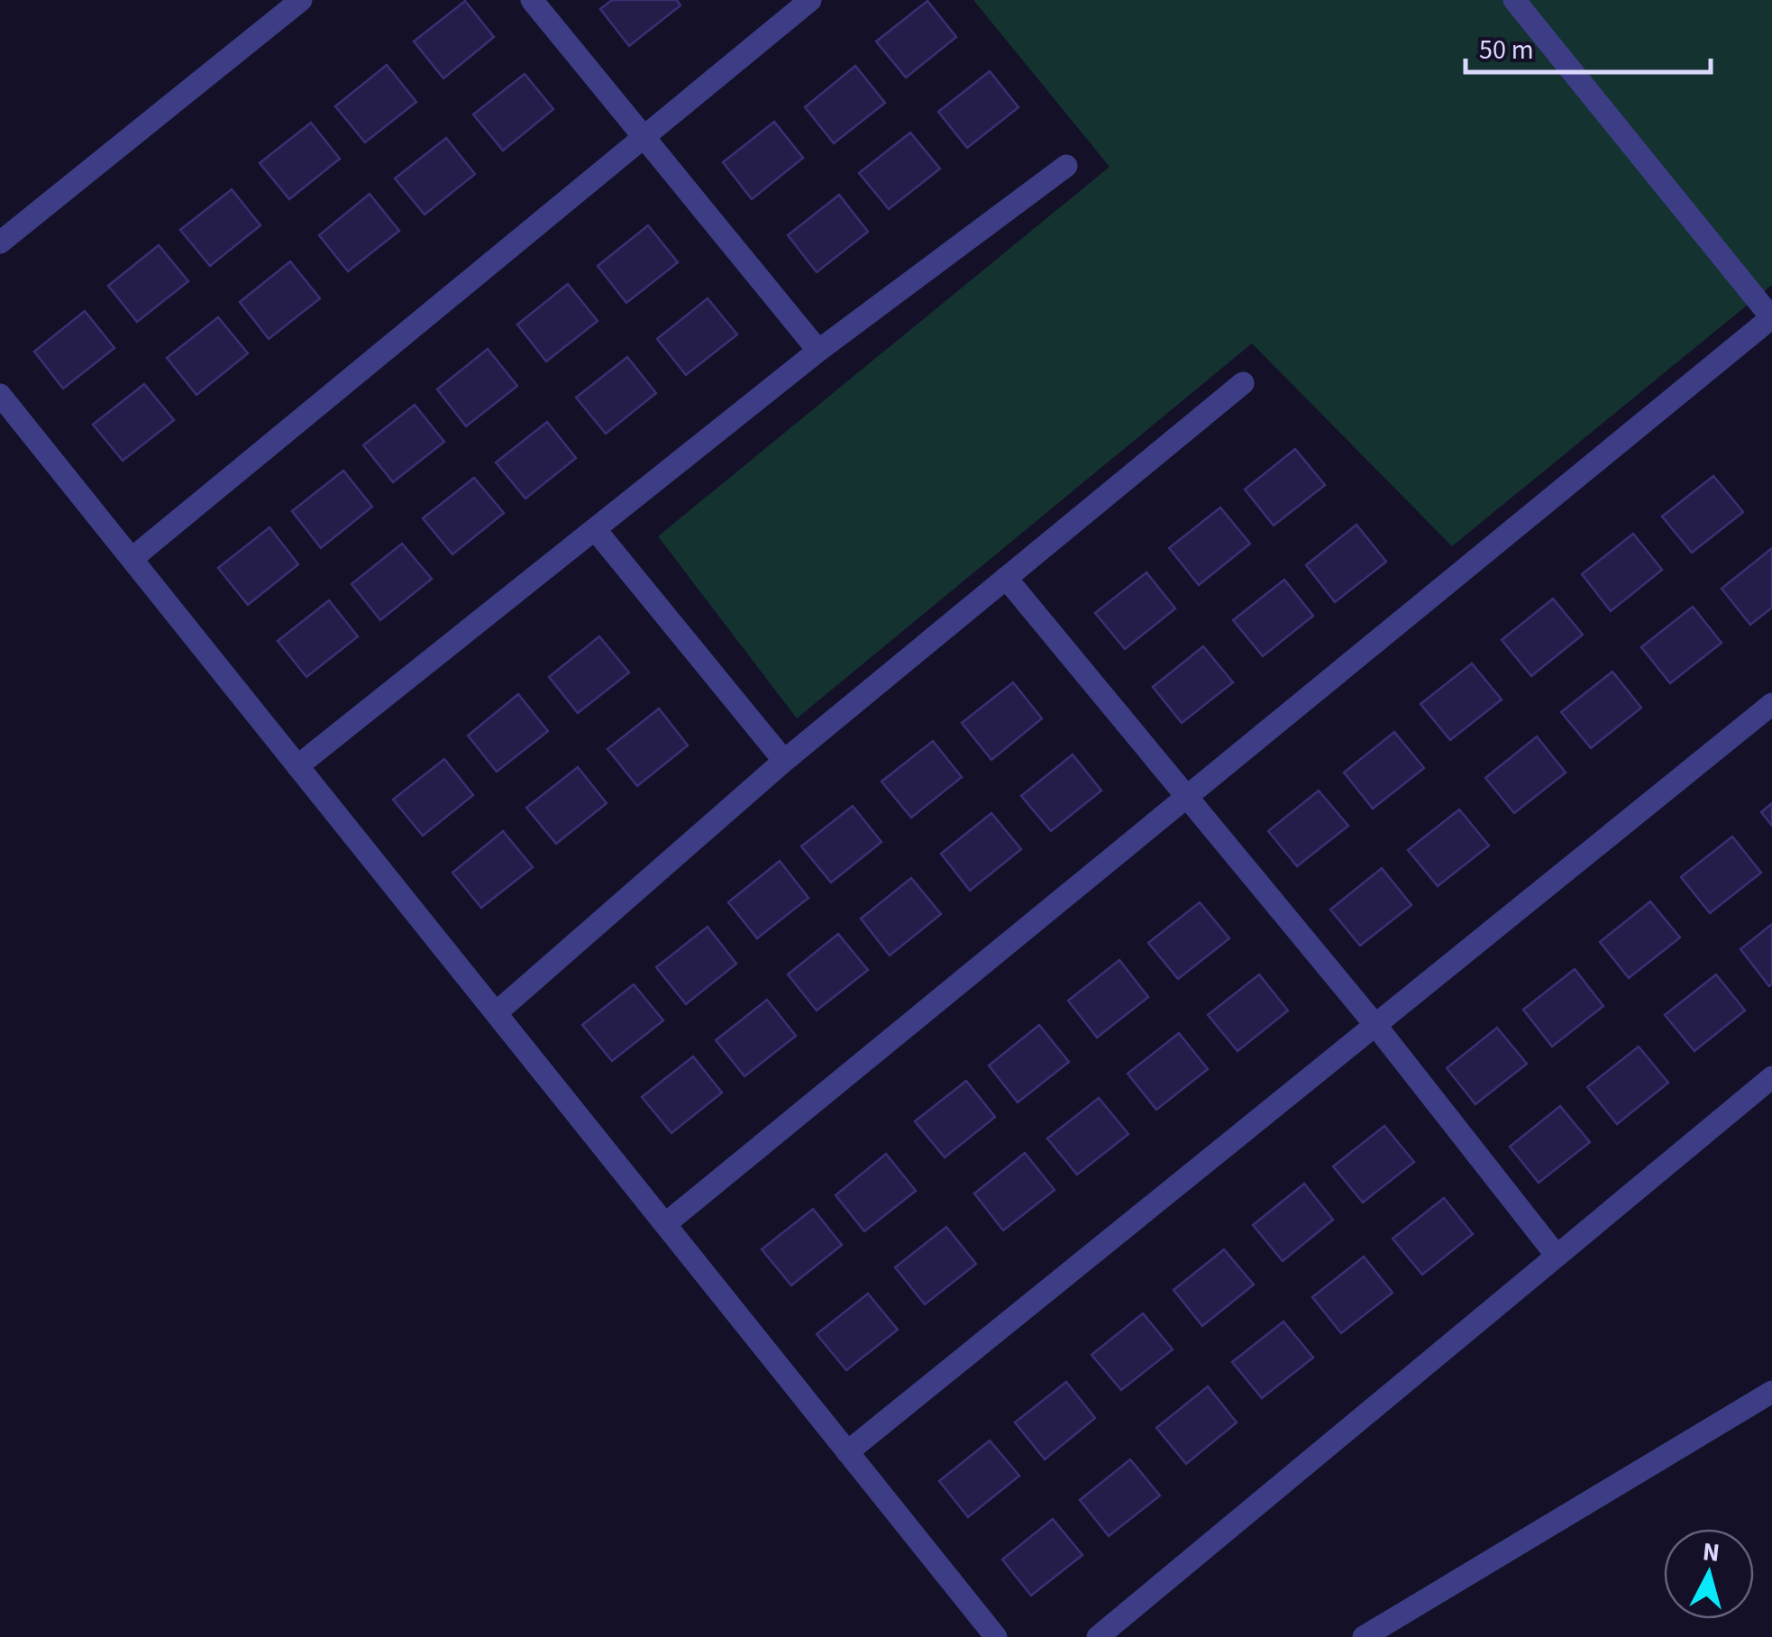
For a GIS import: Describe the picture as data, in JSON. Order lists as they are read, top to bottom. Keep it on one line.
{"scale_bar":"50 m","north":"top"}
